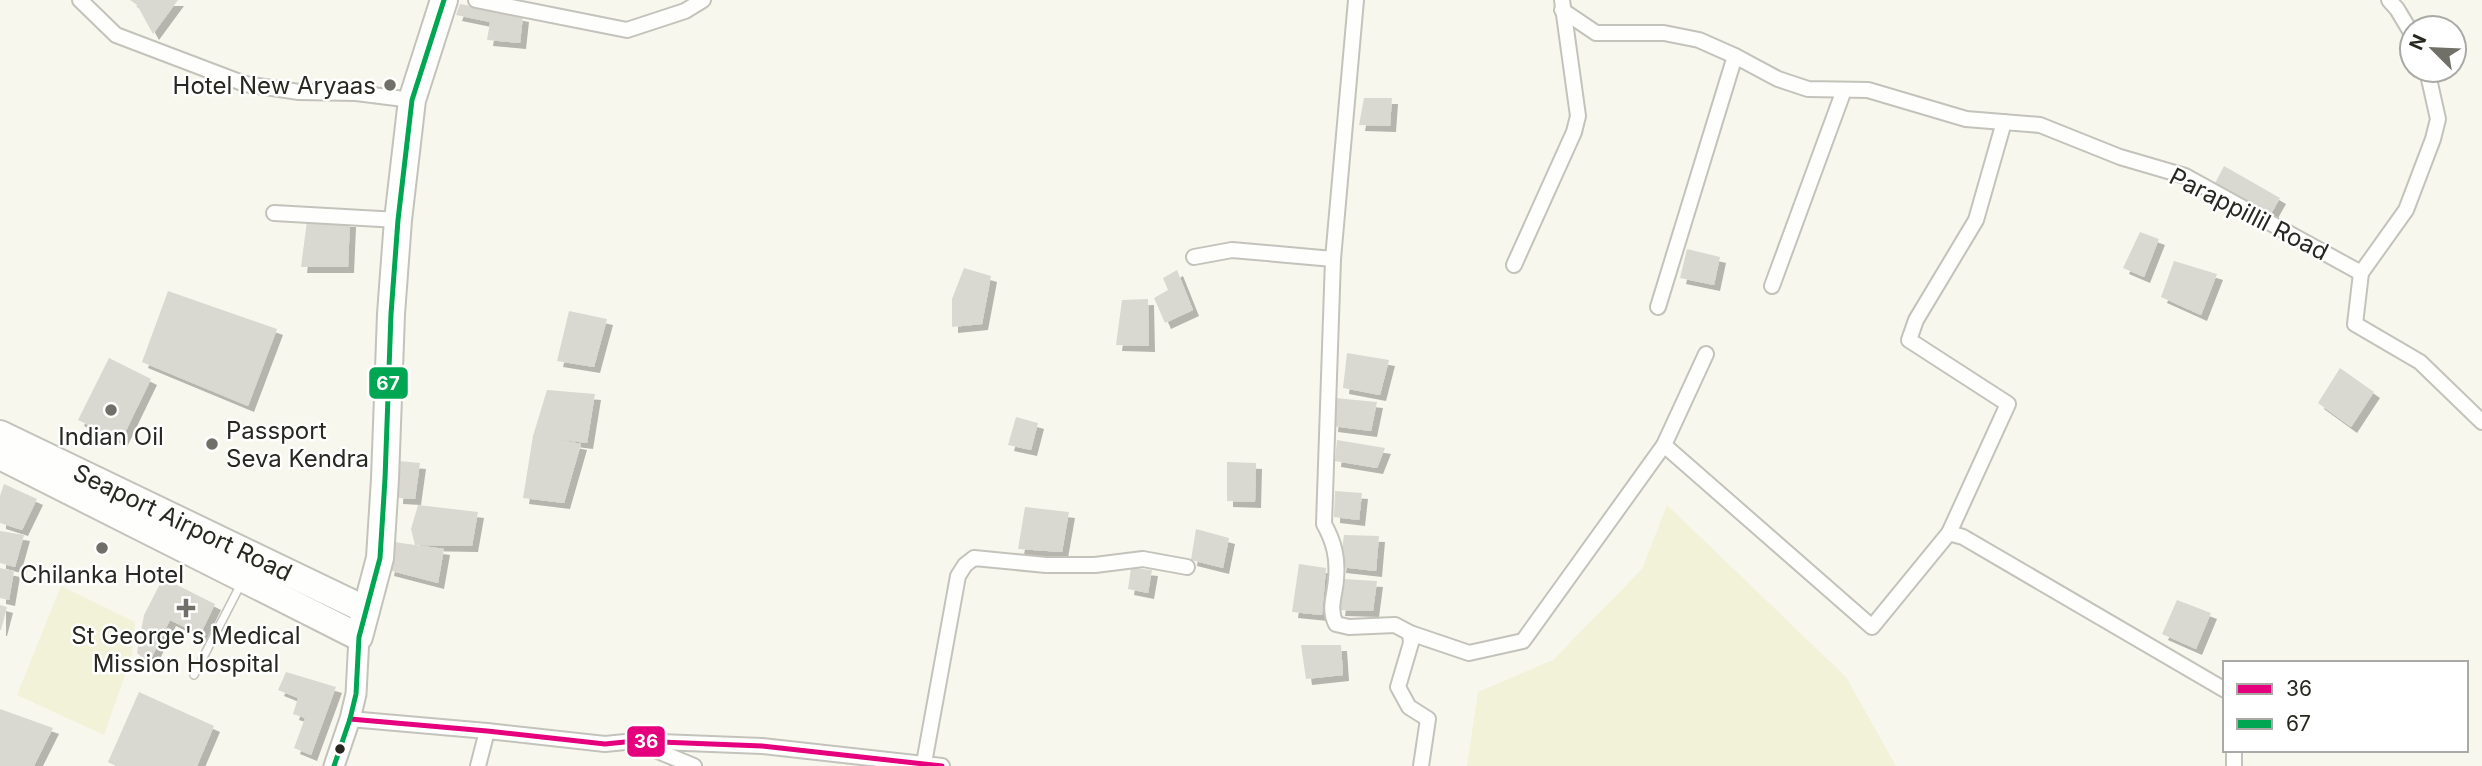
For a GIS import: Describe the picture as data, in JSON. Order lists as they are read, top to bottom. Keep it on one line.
{"streets":{"highway":["Seaport Airport Road"],"street":["Parappillil Road"]},"places":{"other":["Hotel New Aryaas","Indian Oil","Passport Seva Kendra","Chilanka Hotel"],"health":["St George's Medical Mission Hospital"]},"lines":["transit line 67","transit line 36"],"legend":["36","67"],"north":"top left"}
